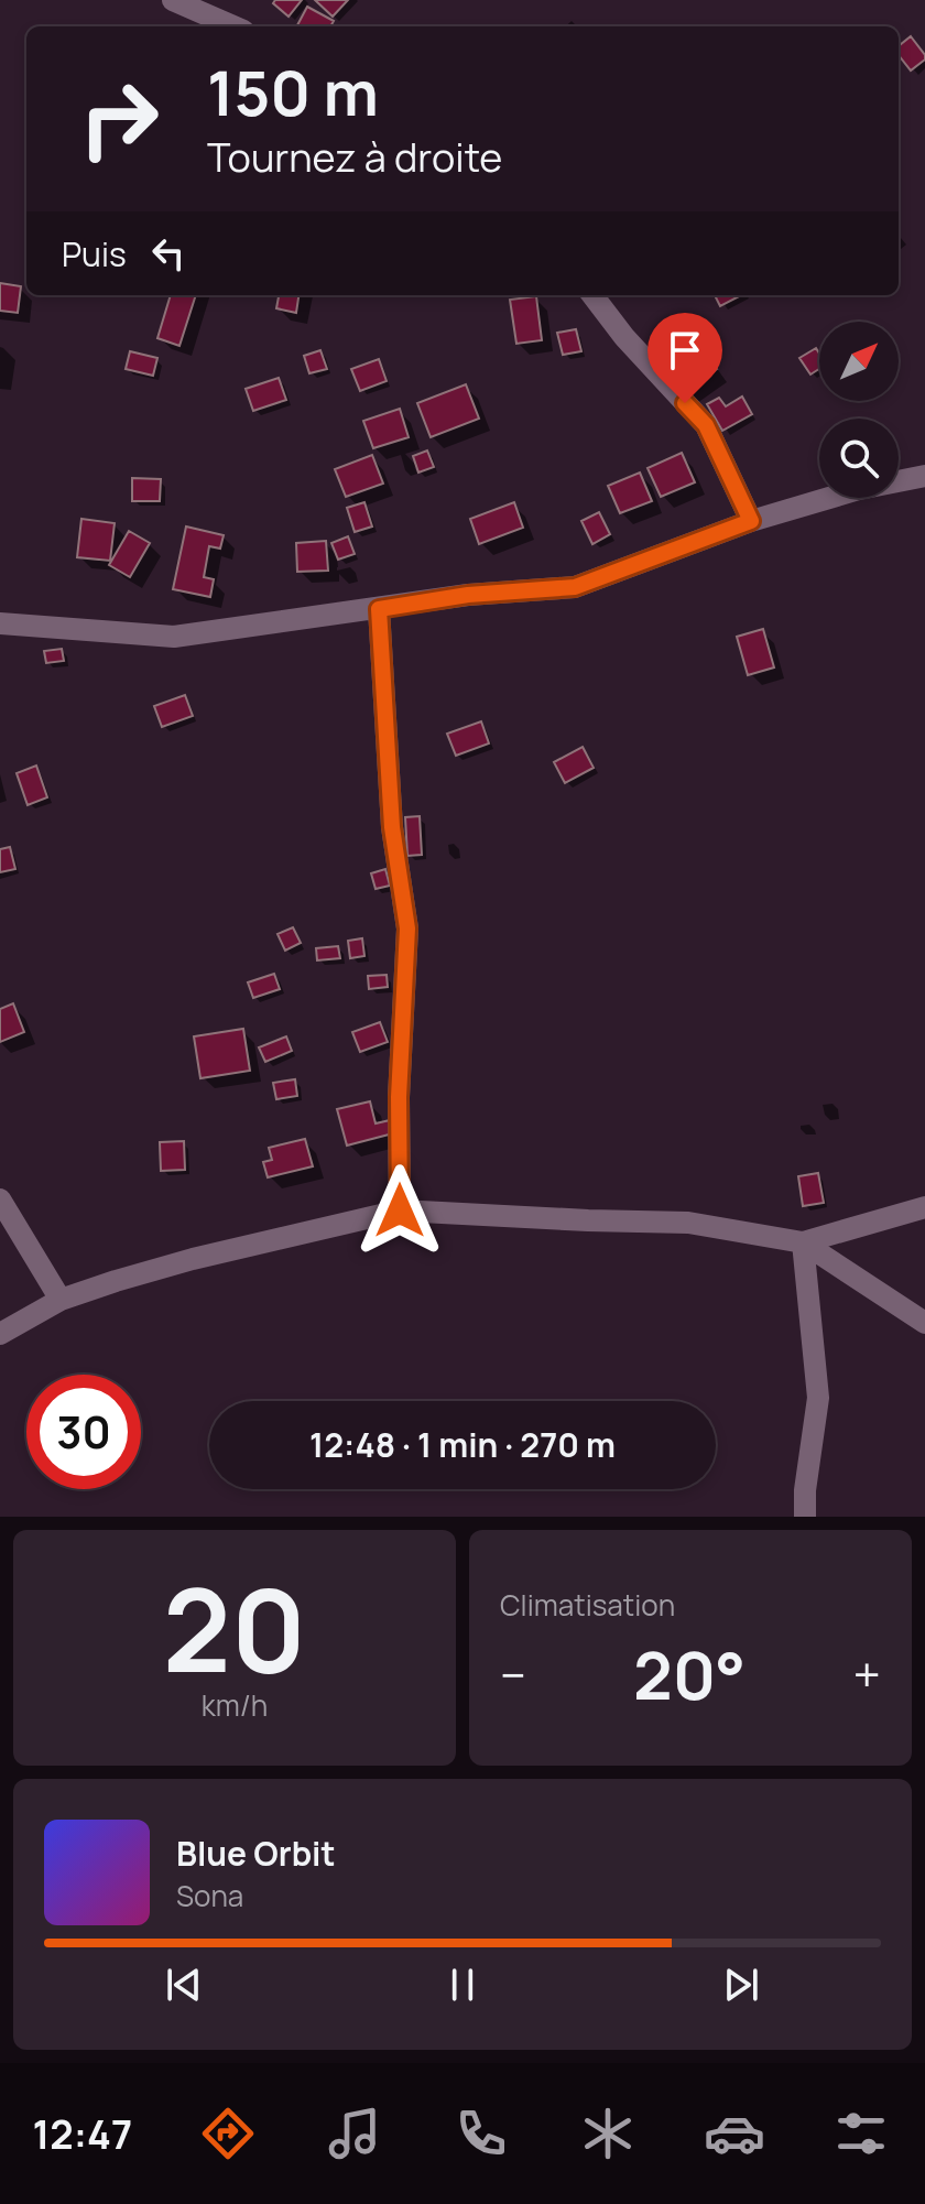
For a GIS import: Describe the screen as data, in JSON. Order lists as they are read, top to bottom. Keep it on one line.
{"north":"top right","page":{"turn":["150 m","Tournez à droite"],"then":"Puis","limit":"30","trip":"12:48 · 1 min · 270 m","tile":[["20","km/h"],"Climatisation"],"heat":["−","20°","+"],"song":["Blue Orbit","Sona"],"tabs":"12:47"}}
